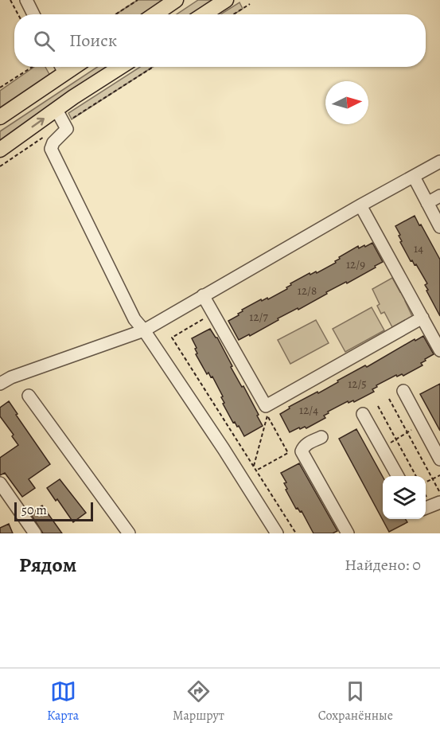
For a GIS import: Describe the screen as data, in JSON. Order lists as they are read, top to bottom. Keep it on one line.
{"house_numbers":["14","12/9","12/8","12/7","12/5","12/4"],"scale_bar":"50 m","north":"right","page":{"search":"Поиск","scale":"50 m","heading":["Рядом","Найдено: 0"],"nav":["Карта","Маршрут","Сохранённые"]}}
